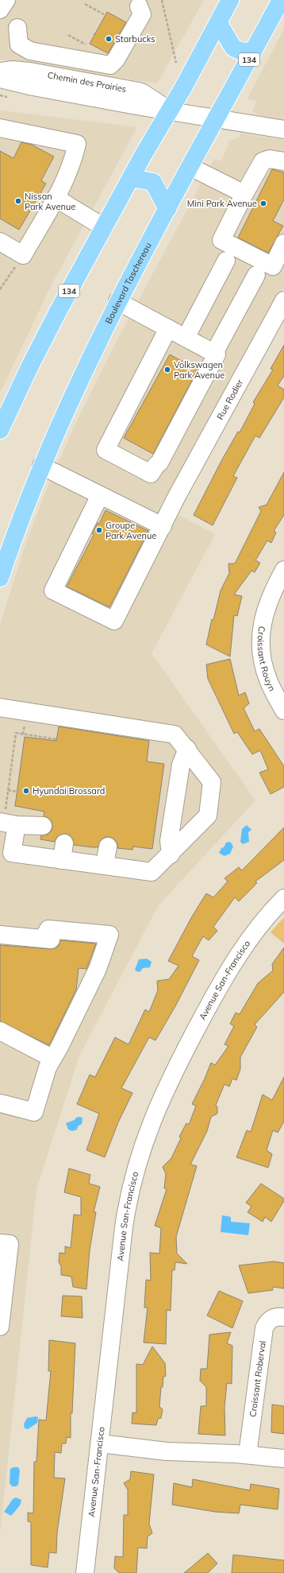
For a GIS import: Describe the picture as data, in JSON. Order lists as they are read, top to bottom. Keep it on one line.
{"streets":{"main road":["134","Boulevard Taschereau"],"street":["Chemin des Prairies","Rue Rodier","Croissant Rouyn","Avenue San-Francisco","Croissant Roberval"]},"crossings":[["134","Chemin des Prairies"],["Chemin des Prairies","Boulevard Taschereau"]],"places":["Starbucks","Nissan Park Avenue","Mini Park Avenue","Volkswagen Park Avenue","Groupe Park Avenue","Hyundai Brossard"]}
